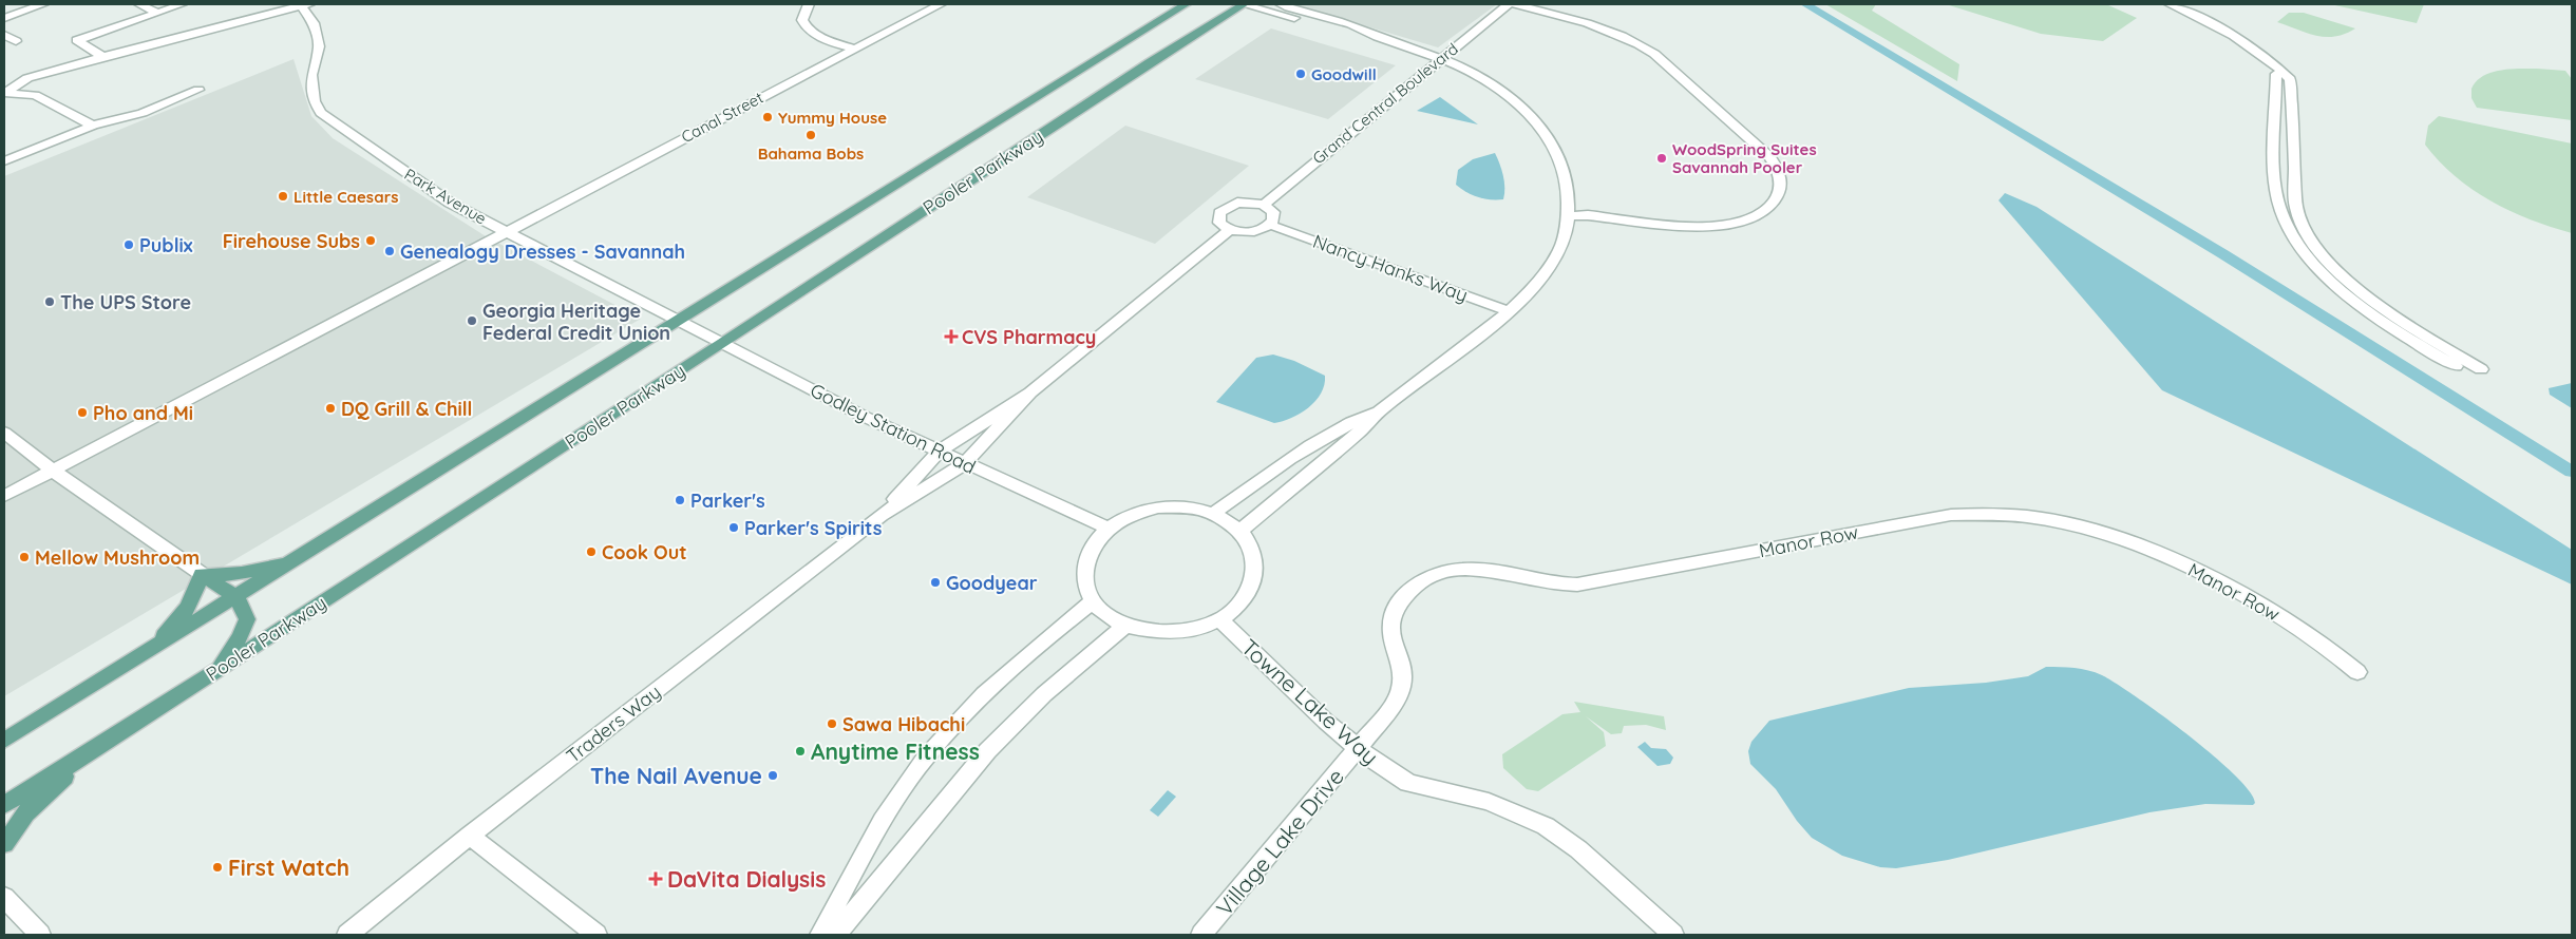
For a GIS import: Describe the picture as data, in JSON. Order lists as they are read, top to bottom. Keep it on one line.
{"streets":{"main road":["Pooler Parkway"],"street":["Grand Central Boulevard","Canal Street","Park Avenue","Nancy Hanks Way","Godley Station Road","Manor Row","Towne Lake Way","Traders Way","Village Lake Drive"]},"crossings":[["Canal Street","Park Avenue"],["Pooler Parkway","Park Avenue"],["Pooler Parkway","Godley Station Road"],["Park Avenue","Godley Station Road"],["Godley Station Road","Towne Lake Way"],["Godley Station Road","Traders Way"],["Manor Row","Towne Lake Way"],["Manor Row","Village Lake Drive"],["Towne Lake Way","Village Lake Drive"]],"places":{"other":["Goodwill","Yummy House","Bahama Bobs","WoodSpring Suites Savannah Pooler","Little Caesars","Firehouse Subs","Publix","Genealogy Dresses - Savannah","The UPS Store","Georgia Heritage Federal Credit Union","DQ Grill & Chill","Pho and Mi","Parker's","Parker's Spirits","Cook Out","Mellow Mushroom","Goodyear","Sawa Hibachi","Anytime Fitness","The Nail Avenue","First Watch"],"health":["CVS Pharmacy","DaVita Dialysis"]}}
